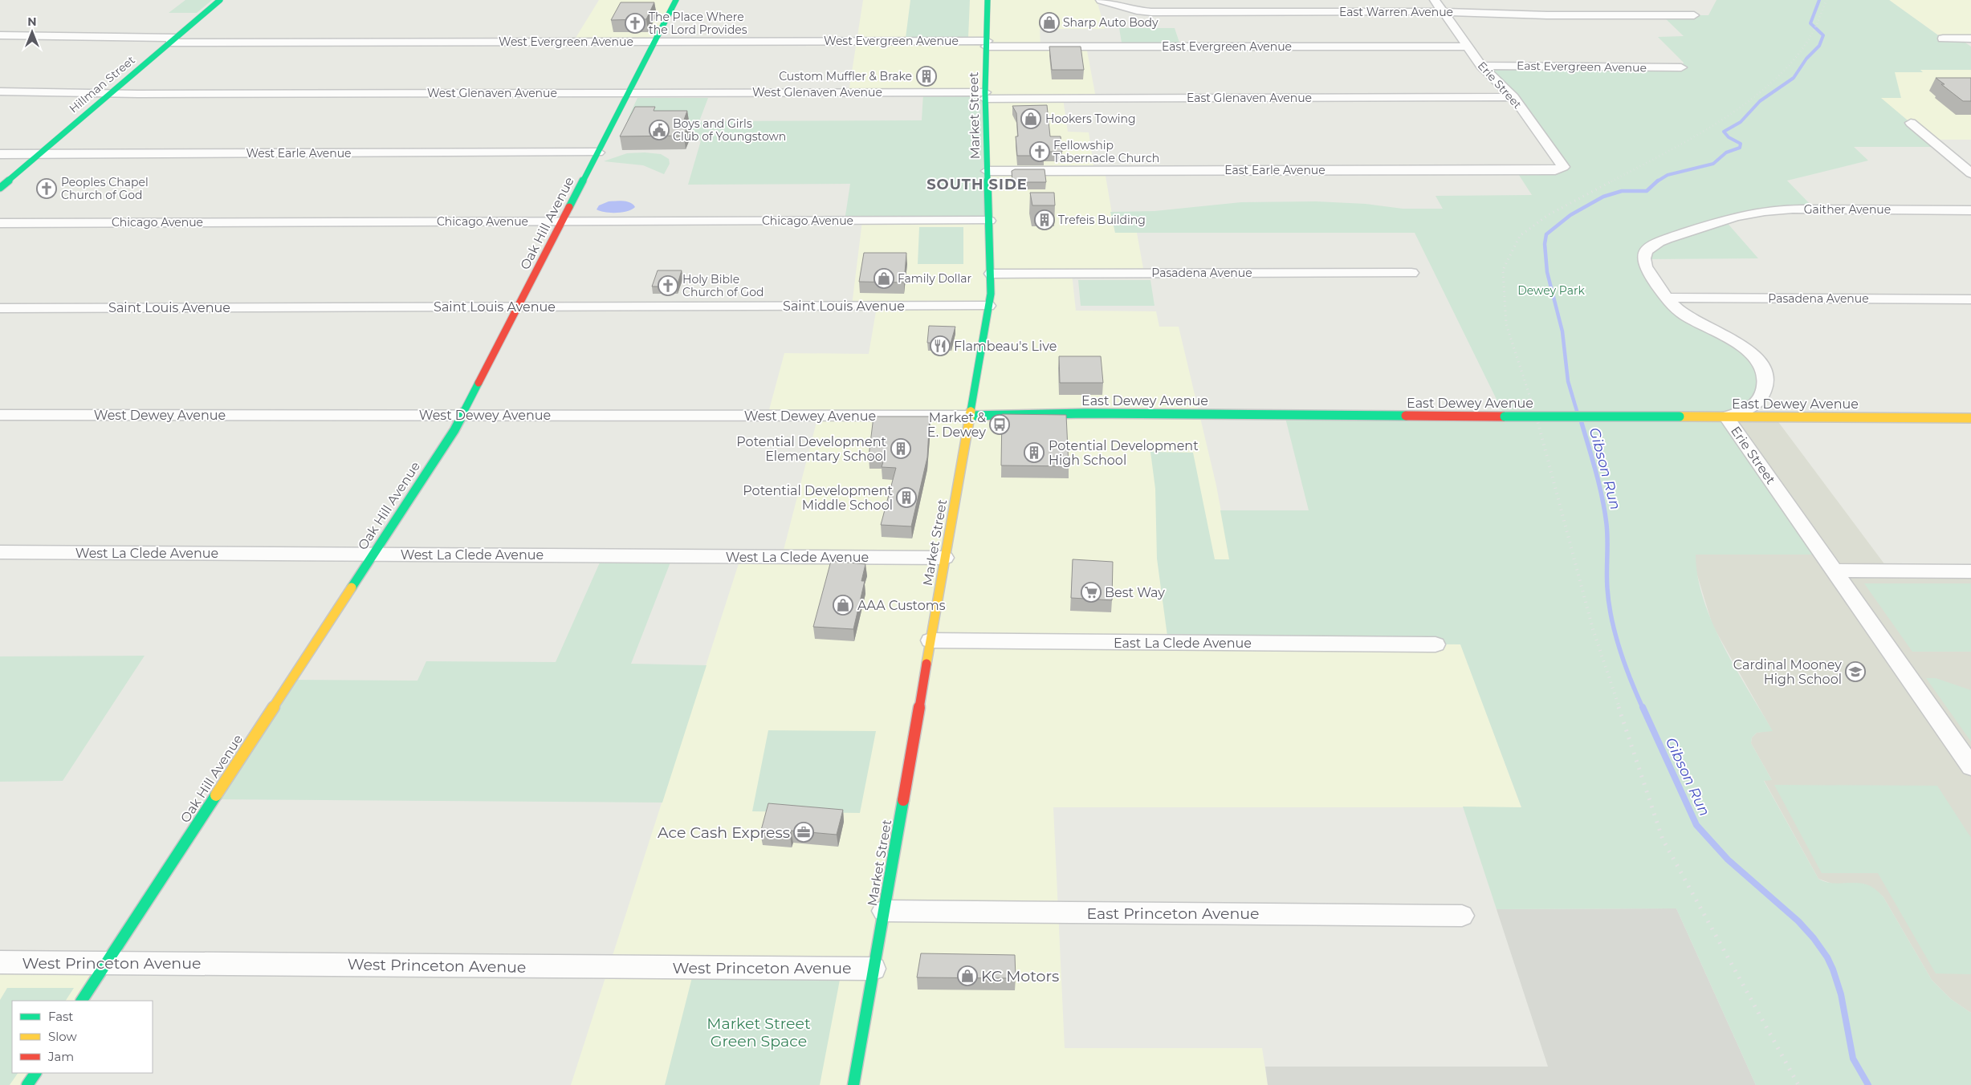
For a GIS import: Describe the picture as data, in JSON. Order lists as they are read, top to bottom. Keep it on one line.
{"streets":{"street":["East Warren Avenue","West Evergreen Avenue","East Evergreen Avenue","Hillman Street","Erie Street","West Glenaven Avenue","East Glenaven Avenue","Market Street","West Earle Avenue","East Earle Avenue","Gaither Avenue","Chicago Avenue","Oak Hill Avenue","Pasadena Avenue","Saint Louis Avenue","East Dewey Avenue","West Dewey Avenue","West La Clede Avenue","East La Clede Avenue","East Princeton Avenue","West Princeton Avenue"]},"crossings":[["East Warren Avenue","Erie Street"],["West Evergreen Avenue","East Evergreen Avenue"],["West Evergreen Avenue","Hillman Street"],["West Evergreen Avenue","Market Street"],["West Evergreen Avenue","Oak Hill Avenue"],["East Evergreen Avenue","Erie Street"],["East Evergreen Avenue","Market Street"],["Hillman Street","West Glenaven Avenue"],["Hillman Street","West Earle Avenue"],["Erie Street","East Glenaven Avenue"],["Erie Street","East Earle Avenue"],["Erie Street","Gaither Avenue"],["Erie Street","Pasadena Avenue"],["Erie Street","East Dewey Avenue"],["West Glenaven Avenue","East Glenaven Avenue"],["West Glenaven Avenue","Market Street"],["West Glenaven Avenue","Oak Hill Avenue"],["East Glenaven Avenue","Market Street"],["Market Street","East Earle Avenue"],["Market Street","Chicago Avenue"],["Market Street","Pasadena Avenue"],["Market Street","Saint Louis Avenue"],["Market Street","East Dewey Avenue"],["Market Street","West Dewey Avenue"],["Market Street","West La Clede Avenue"],["Market Street","East La Clede Avenue"],["Market Street","East Princeton Avenue"],["Market Street","West Princeton Avenue"],["West Earle Avenue","Oak Hill Avenue"],["Chicago Avenue","Oak Hill Avenue"],["Oak Hill Avenue","Saint Louis Avenue"],["Oak Hill Avenue","West Dewey Avenue"],["Oak Hill Avenue","West La Clede Avenue"],["Oak Hill Avenue","West Princeton Avenue"],["East Dewey Avenue","West Dewey Avenue"]],"districts":["SOUTH SIDE"],"water":["Gibson Run"],"parks":["Dewey Park","Market Street Green Space"],"places":{"shop":["Sharp Auto Body","Hookers Towing","Family Dollar","AAA Customs","KC Motors"],"church":["The Place Where the Lord Provides","Fellowship Tabernacle Church","Peoples Chapel Church of God","Holy Bible Church of God"],"building":["Custom Muffler & Brake","Trefeis Building","Potential Development Elementary School","Potential Development High School","Potential Development Middle School"],"public building":["Boys and Girls Club of Youngstown"],"restaurant":["Flambeau's Live"],"bus stop":["Market & E. Dewey"],"supermarket":["Best Way"],"school or university":["Cardinal Mooney High School"],"office":["Ace Cash Express"]},"legend":["Fast","Slow","Jam"],"north":"top"}
